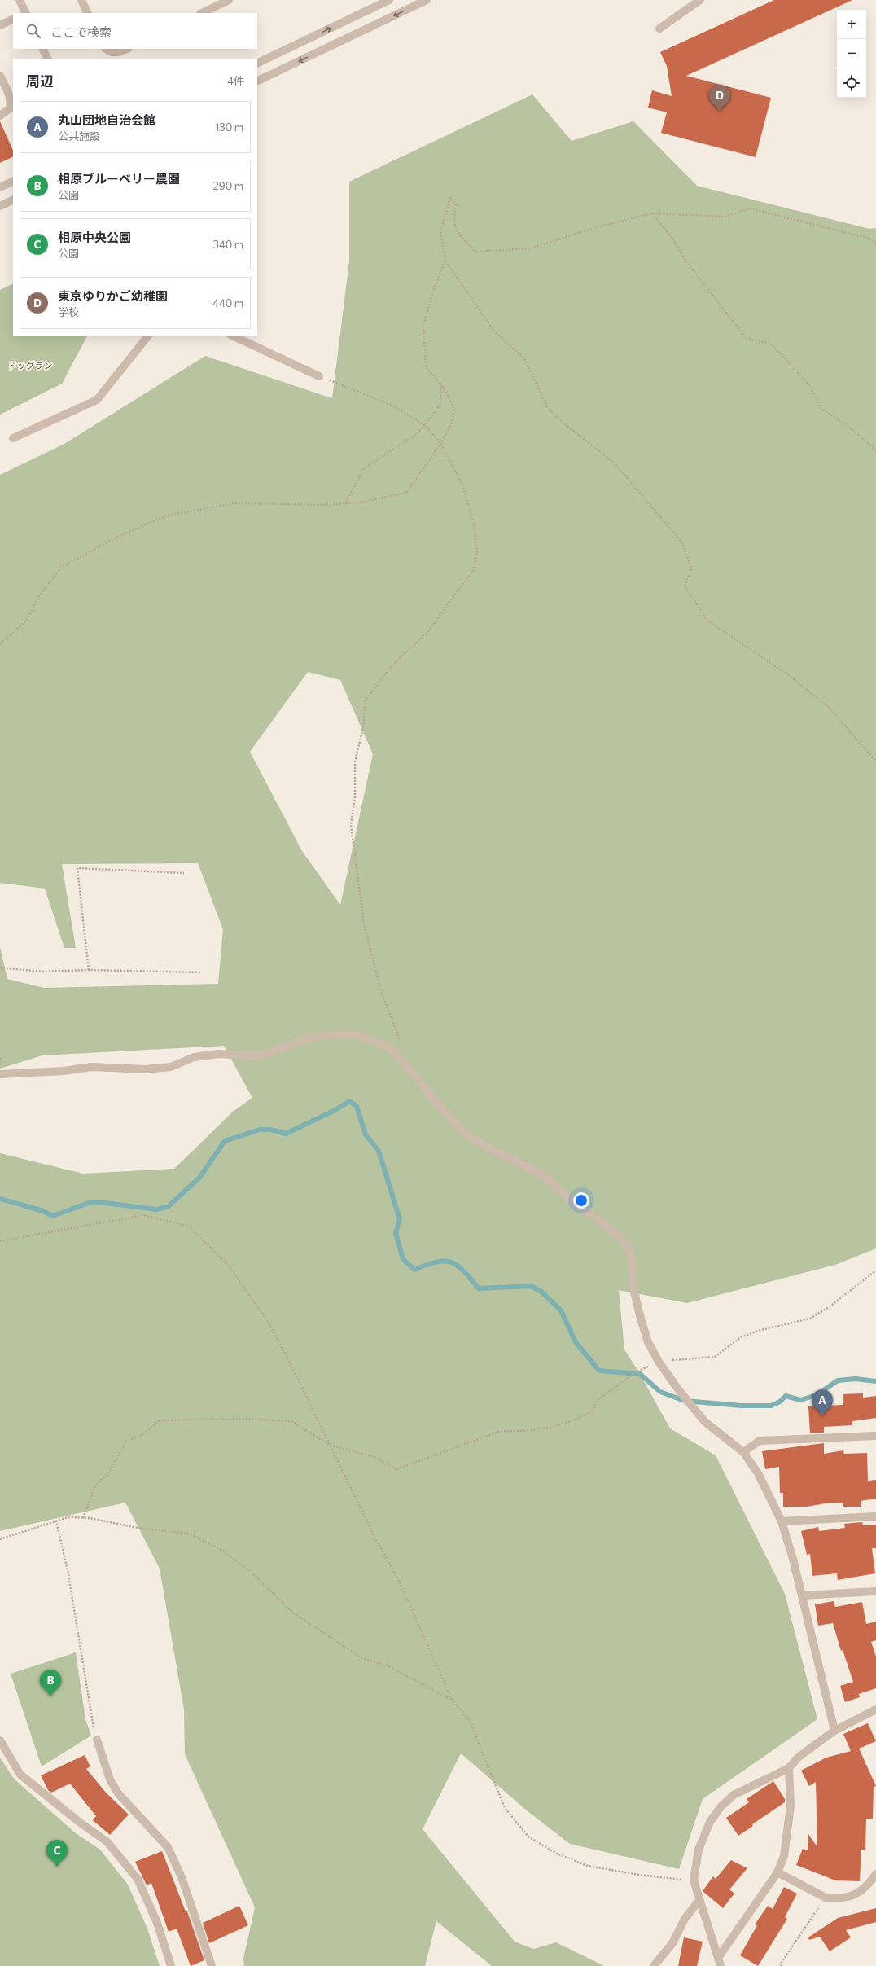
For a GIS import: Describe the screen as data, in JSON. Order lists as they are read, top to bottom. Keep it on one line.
{"parks":["ドッグラン"],"page":{"map_buttons":["+","−"],"search":"ここで検索","heading":["周辺","4件"],"pins":["D","A","B","C"],"list":[{"mark":"A","name":"丸山団地自治会館","note":"公共施設","value":"130 m"},{"mark":"B","name":"相原ブルーベリー農園","note":"公園","value":"290 m"},{"mark":"C","name":"相原中央公園","note":"公園","value":"340 m"},{"mark":"D","name":"東京ゆりかご幼稚園","note":"学校","value":"440 m"}]}}
